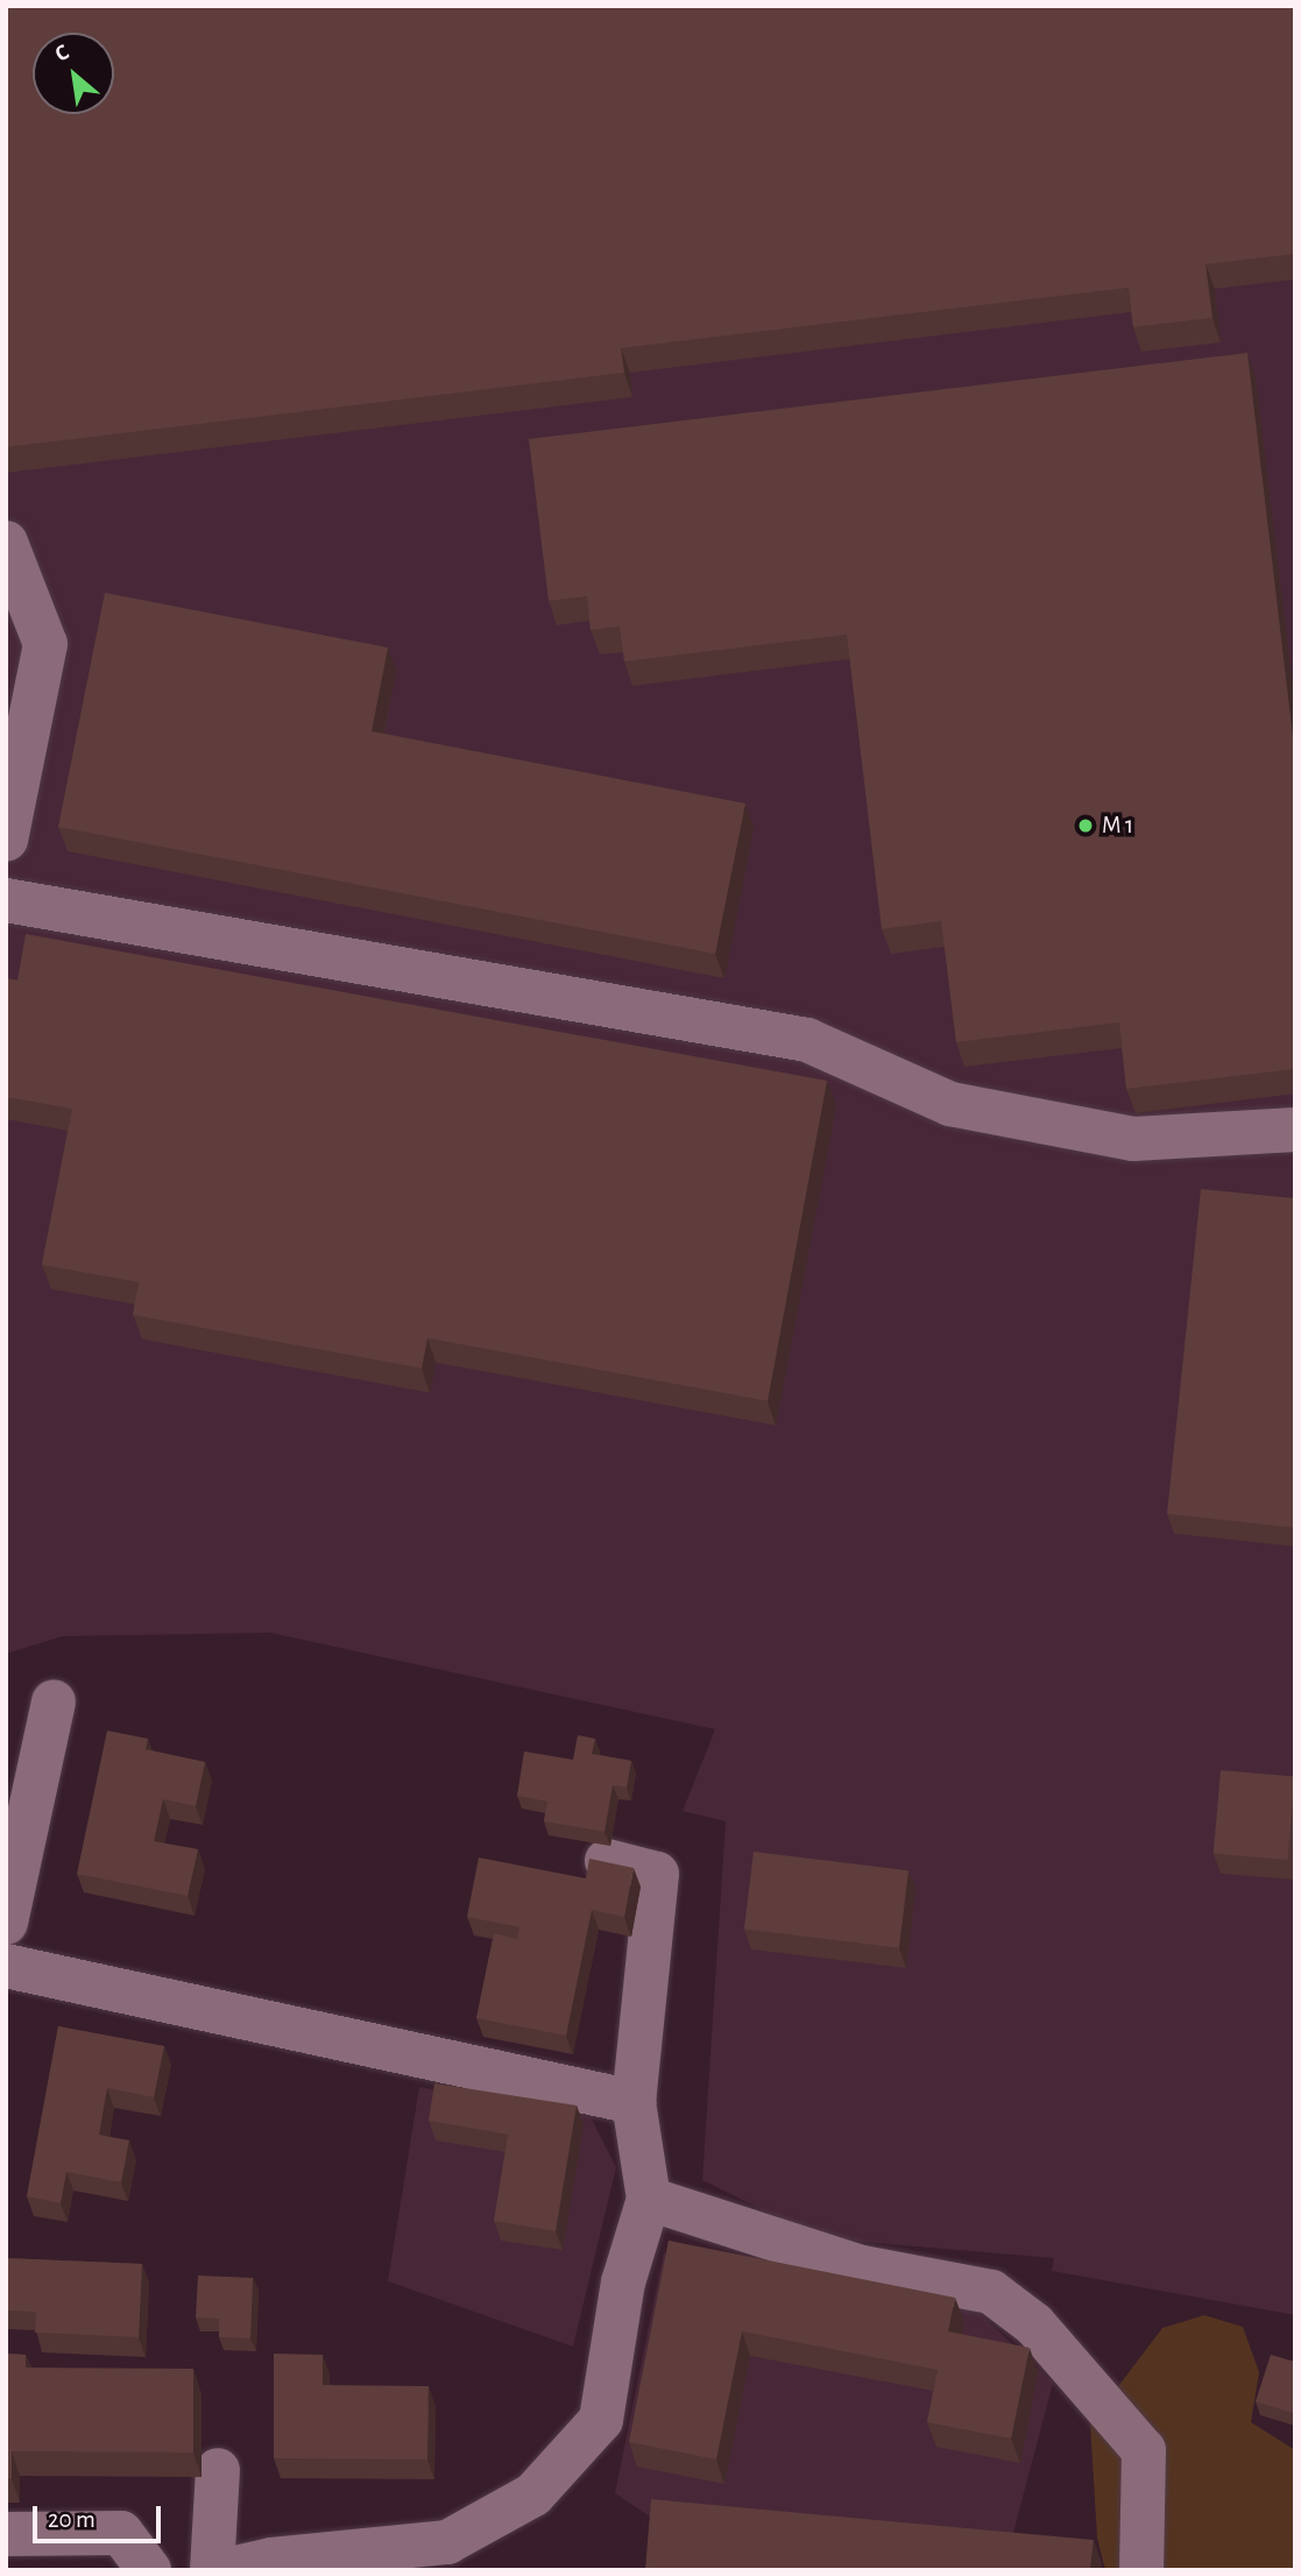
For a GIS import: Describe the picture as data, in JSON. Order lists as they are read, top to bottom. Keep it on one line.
{"places":["M 1"],"scale_bar":"20 m","north":"top left"}
